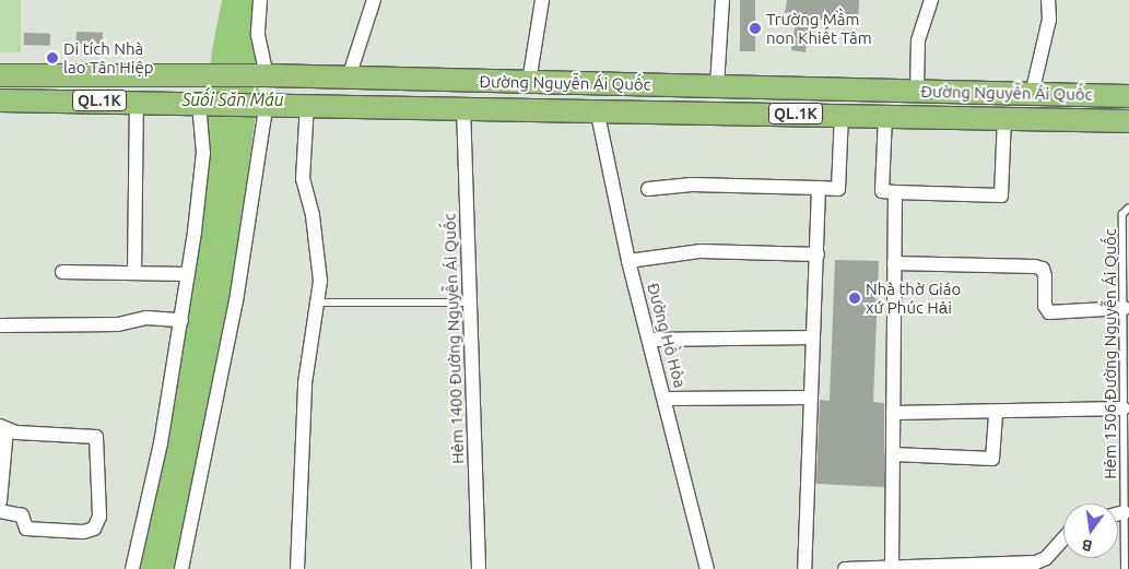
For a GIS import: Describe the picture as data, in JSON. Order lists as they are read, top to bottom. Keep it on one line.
{"streets":{"main road":["Đường Nguyễn Ái Quốc","QL.1K"],"street":["Đường Hồ Hòa","Hẻm 1400 Đường Nguyễn Ái Quốc"],"lane":["Hẻm 1506 Đường Nguyễn Ái Quốc"]},"crossings":[["Đường Nguyễn Ái Quốc","Đường Hồ Hòa"],["Đường Nguyễn Ái Quốc","Hẻm 1400 Đường Nguyễn Ái Quốc"]],"water":["Suối Săn Máu"],"places":["Trường Mầm non Khiết Tâm","Di tích Nhà lao Tân Hiệp","Nhà thờ Giáo xứ Phúc Hải"],"north":"bottom"}
